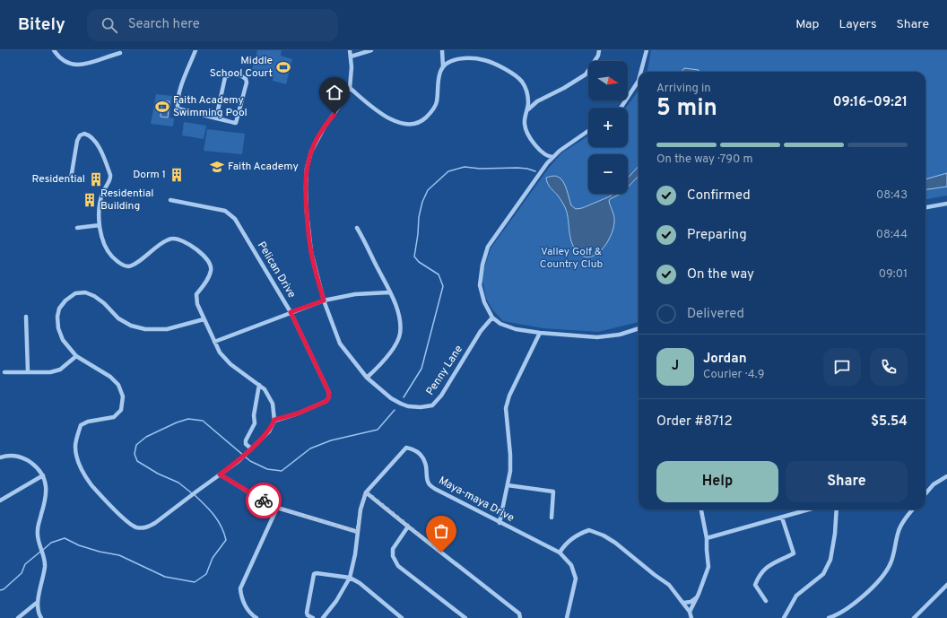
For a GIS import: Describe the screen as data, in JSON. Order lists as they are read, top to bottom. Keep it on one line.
{"streets":{"street":["Pelican Drive","Penny Lane","Maya-maya Drive"]},"parks":["Valley Golf & Country Club"],"places":{"sports":["Middle School Court","Faith Academy Swimming Pool"],"school or university":["Faith Academy"],"building":["Dorm 1","Residential","Residential Building"]},"north":"right","page":{"header":"Bitely","search":"Search here","nav":["Map","Layers","Share"],"map_buttons":["+","−"],"heading":["5 min","Arriving in","09:16–09:21"],"panel":["Jordan","Courier · 4.9","Order #8712","$5.54"],"bar":"On the way · 790 m","list":[["Confirmed","08:43"],["Preparing","08:44"],["On the way","09:01"],"Delivered"],"round":"J","buttons":["Help","Share"]}}
